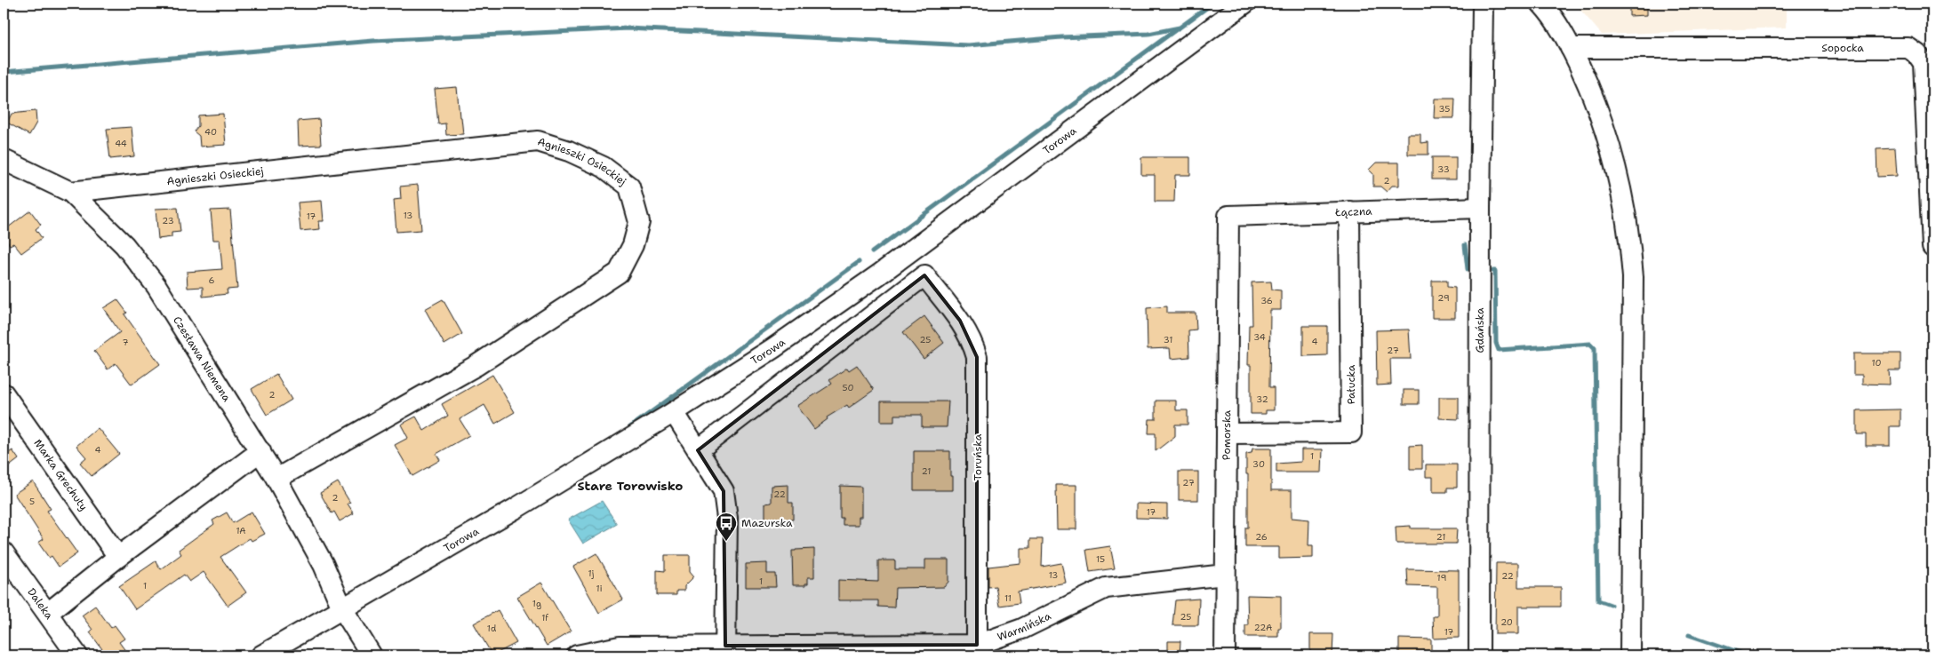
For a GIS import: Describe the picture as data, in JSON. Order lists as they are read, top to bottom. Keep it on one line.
{"streets":{"street":["Sopocka","Torowa","Agnieszki Osieckiej","Łączna","Gdańska","Czesława Niemena","Pałucka","Pomorska","Toruńska","Marka Grechuty","Daleka","Warmińska"]},"crossings":[["Torowa","Czesława Niemena"],["Agnieszki Osieckiej","Czesława Niemena"],["Łączna","Gdańska"],["Łączna","Pałucka"],["Łączna","Pomorska"],["Pałucka","Pomorska"],["Pomorska","Warmińska"],["Toruńska","Warmińska"]],"districts":["Stare Torowisko"],"places":{"bus stop":["Mazurska"]},"house_numbers":["35","40","44","33","2","13","17","23","6","29","36","34","25","31","4","7","27","10","50","2","32","4","1","30","21","27","22","2","5","17","1A","26","21","15","1j","13","22","19","1","1","1i","11","1g","25","1f","20","22A","1d","17"]}
